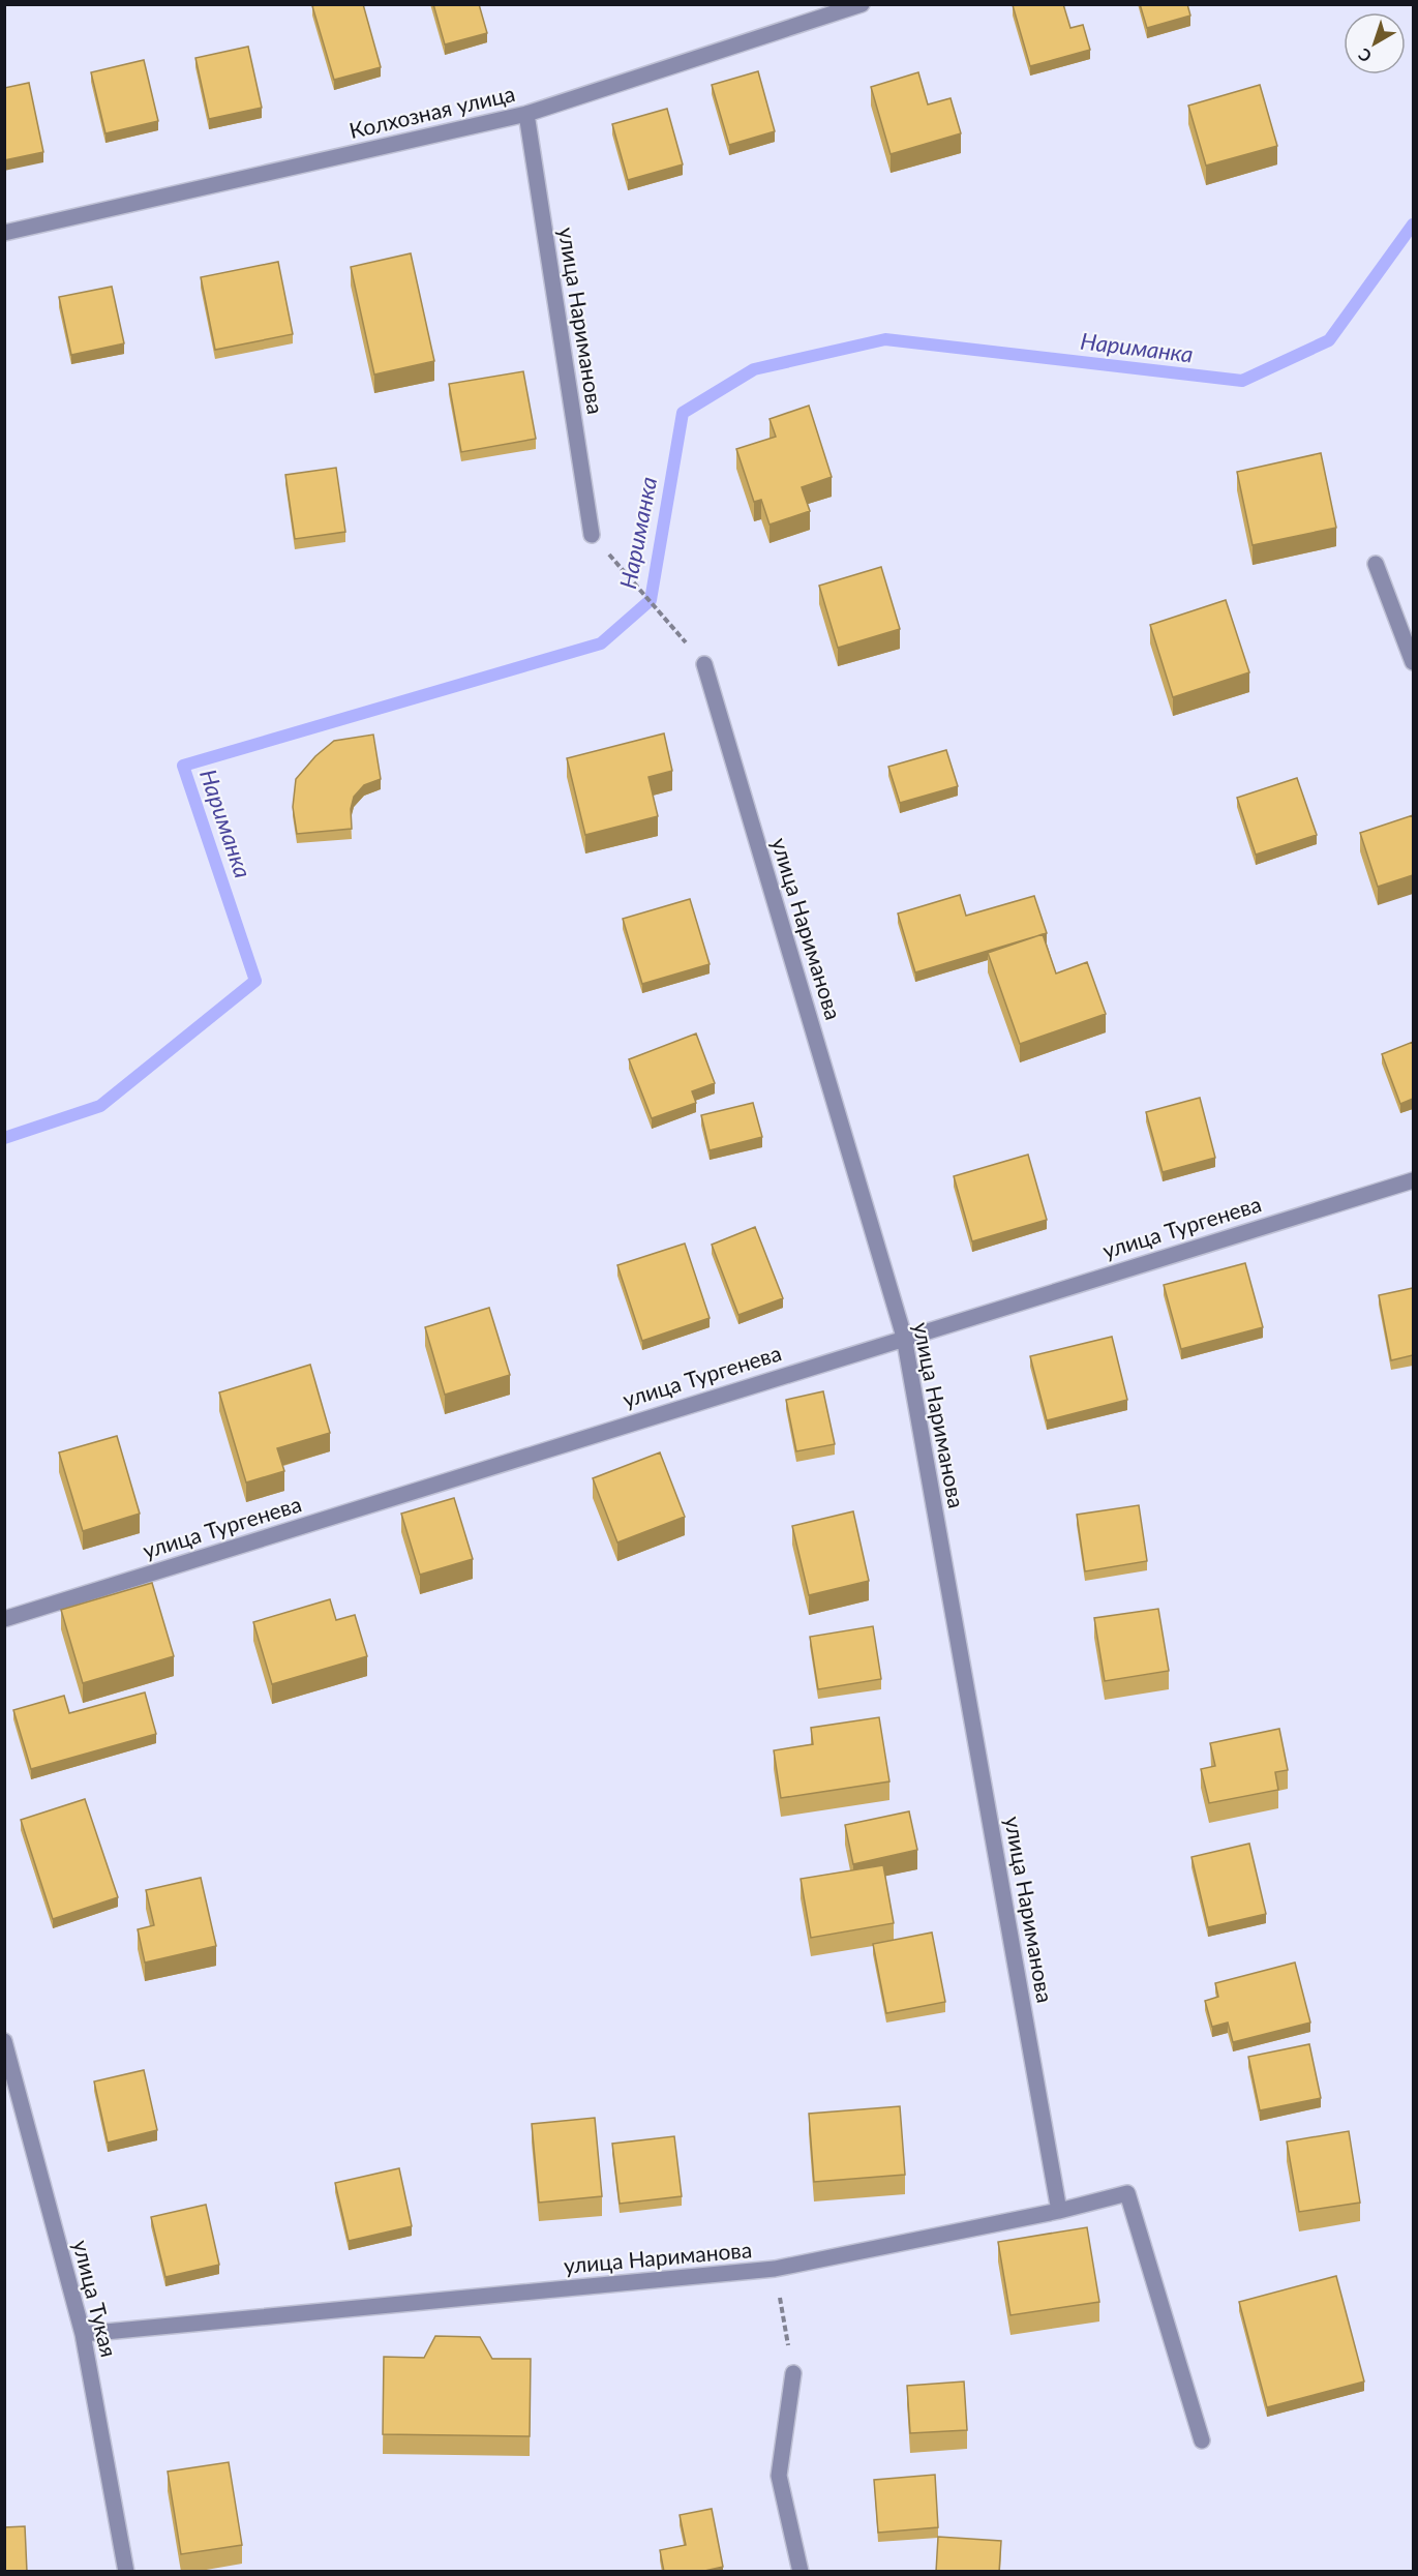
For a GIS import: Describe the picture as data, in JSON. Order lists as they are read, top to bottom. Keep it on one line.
{"streets":{"street":["Колхозная улица","улица Нариманова","улица Тургенева","улица Тукая"]},"crossings":[["Колхозная улица","улица Нариманова"],["улица Нариманова","улица Тургенева"],["улица Нариманова","улица Тукая"]],"water":["Нариманка"],"north":"bottom left"}
